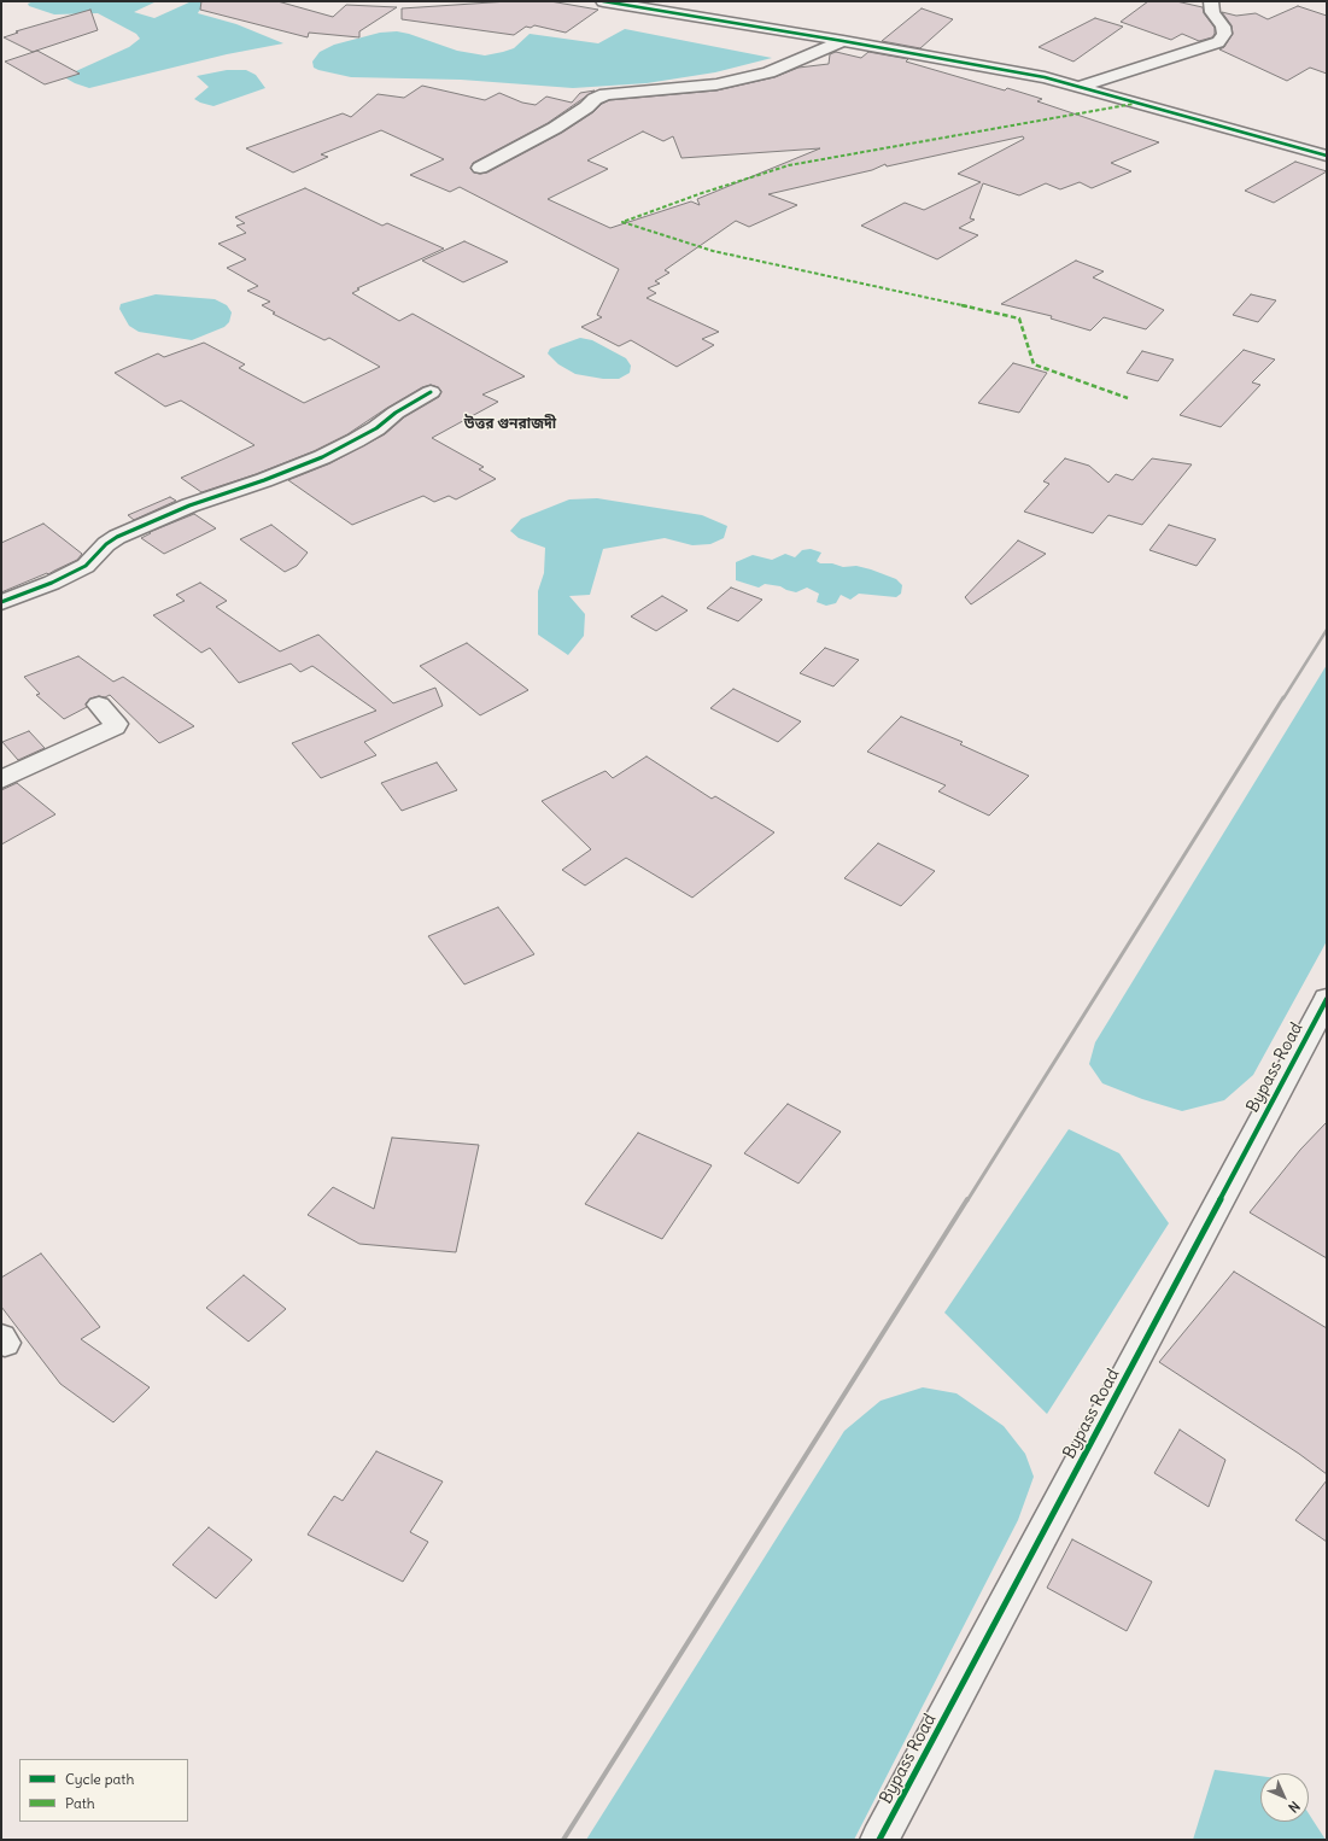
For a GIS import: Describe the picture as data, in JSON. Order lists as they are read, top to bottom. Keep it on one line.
{"streets":{"street":["Bypass Road"]},"districts":["উত্তর গুনরাজদী"],"legend":["Cycle path","Path"],"north":"bottom right"}
